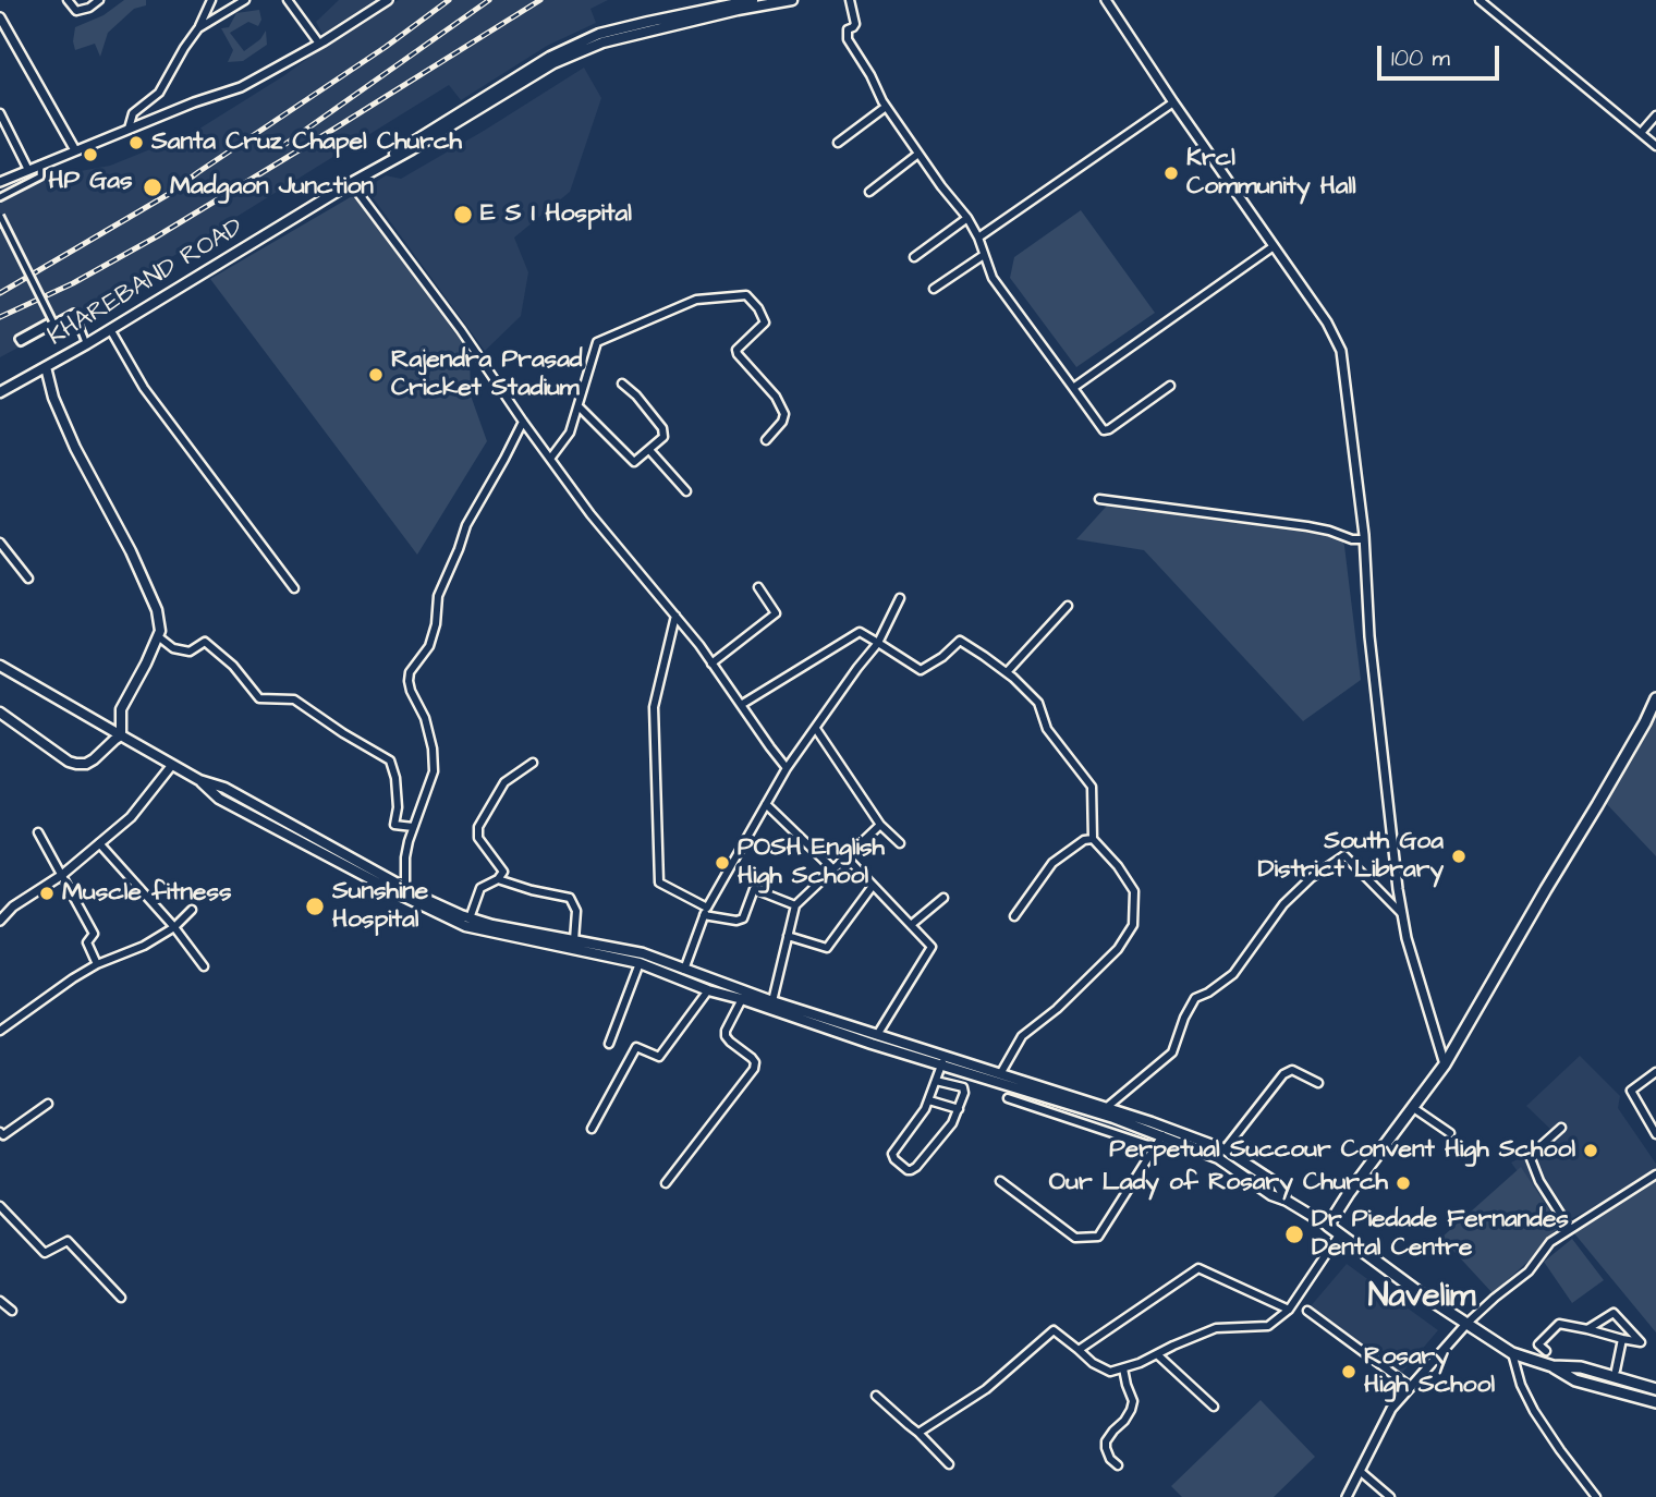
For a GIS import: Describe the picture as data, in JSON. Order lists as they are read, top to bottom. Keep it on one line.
{"streets":{"main road":["KHAREBAND ROAD"]},"districts":["Navelim"],"places":["Santa Cruz Chapel Church","HP Gas","Krcl Community Hall","Madgaon Junction","E S I Hospital","Rajendra Prasad Cricket Stadium","South Goa District Library","POSH English High School","Muscle fitness","Sunshine Hospital","Perpetual Succour Convent High School","Our Lady of Rosary Church","Dr Piedade Fernandes Dental Centre","Rosary High School"],"scale_bar":"100 m"}
